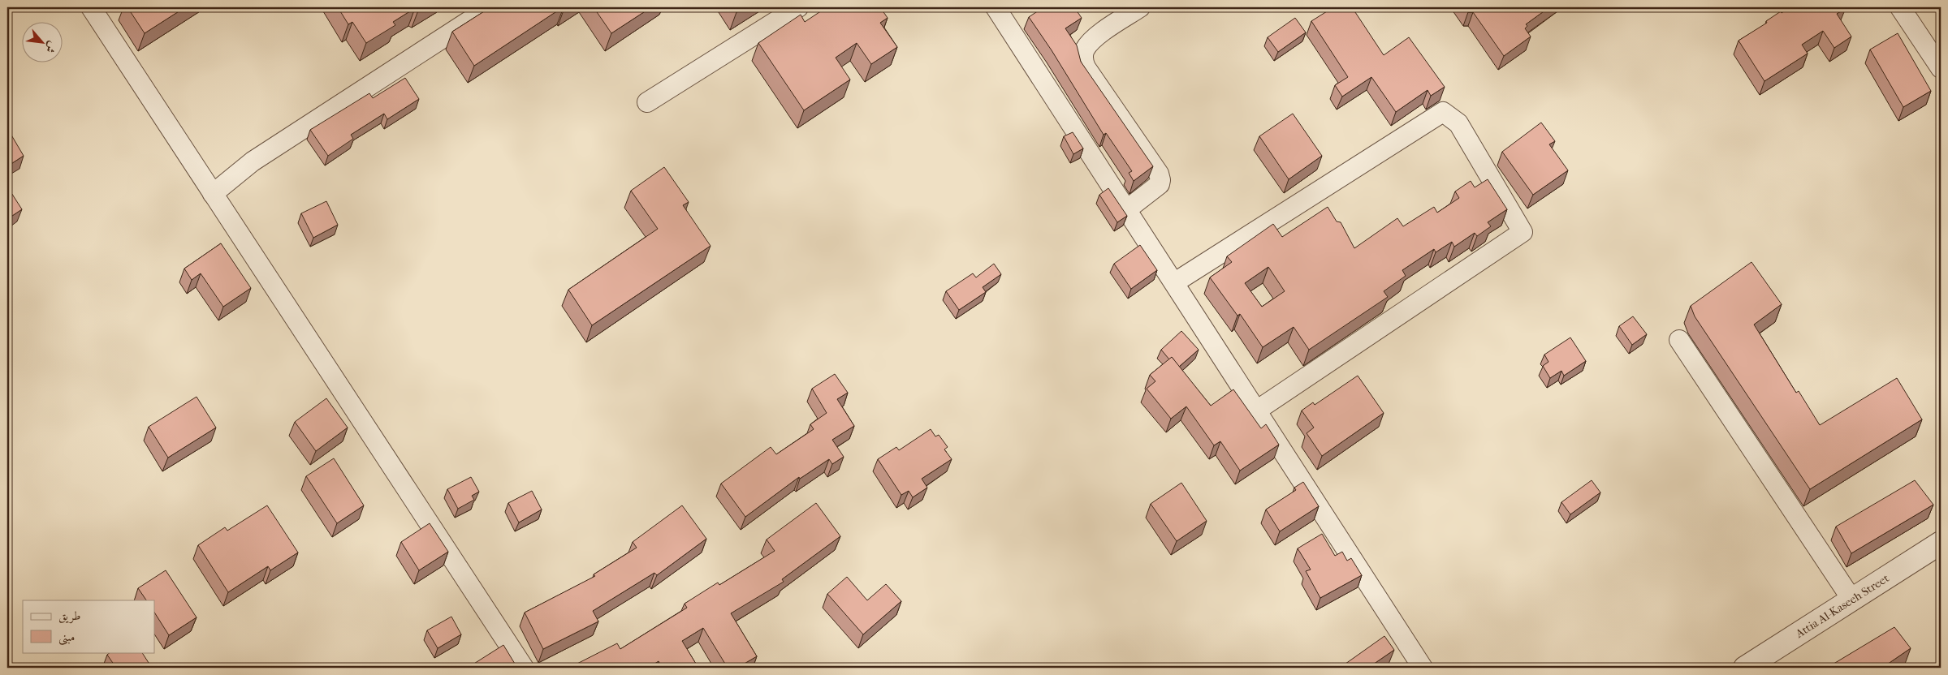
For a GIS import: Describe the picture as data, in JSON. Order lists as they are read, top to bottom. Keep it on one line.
{"streets":{"street":["Attia Al-Kaseeh Street"]},"legend":["طريق","مبنى"],"north":"bottom right"}
